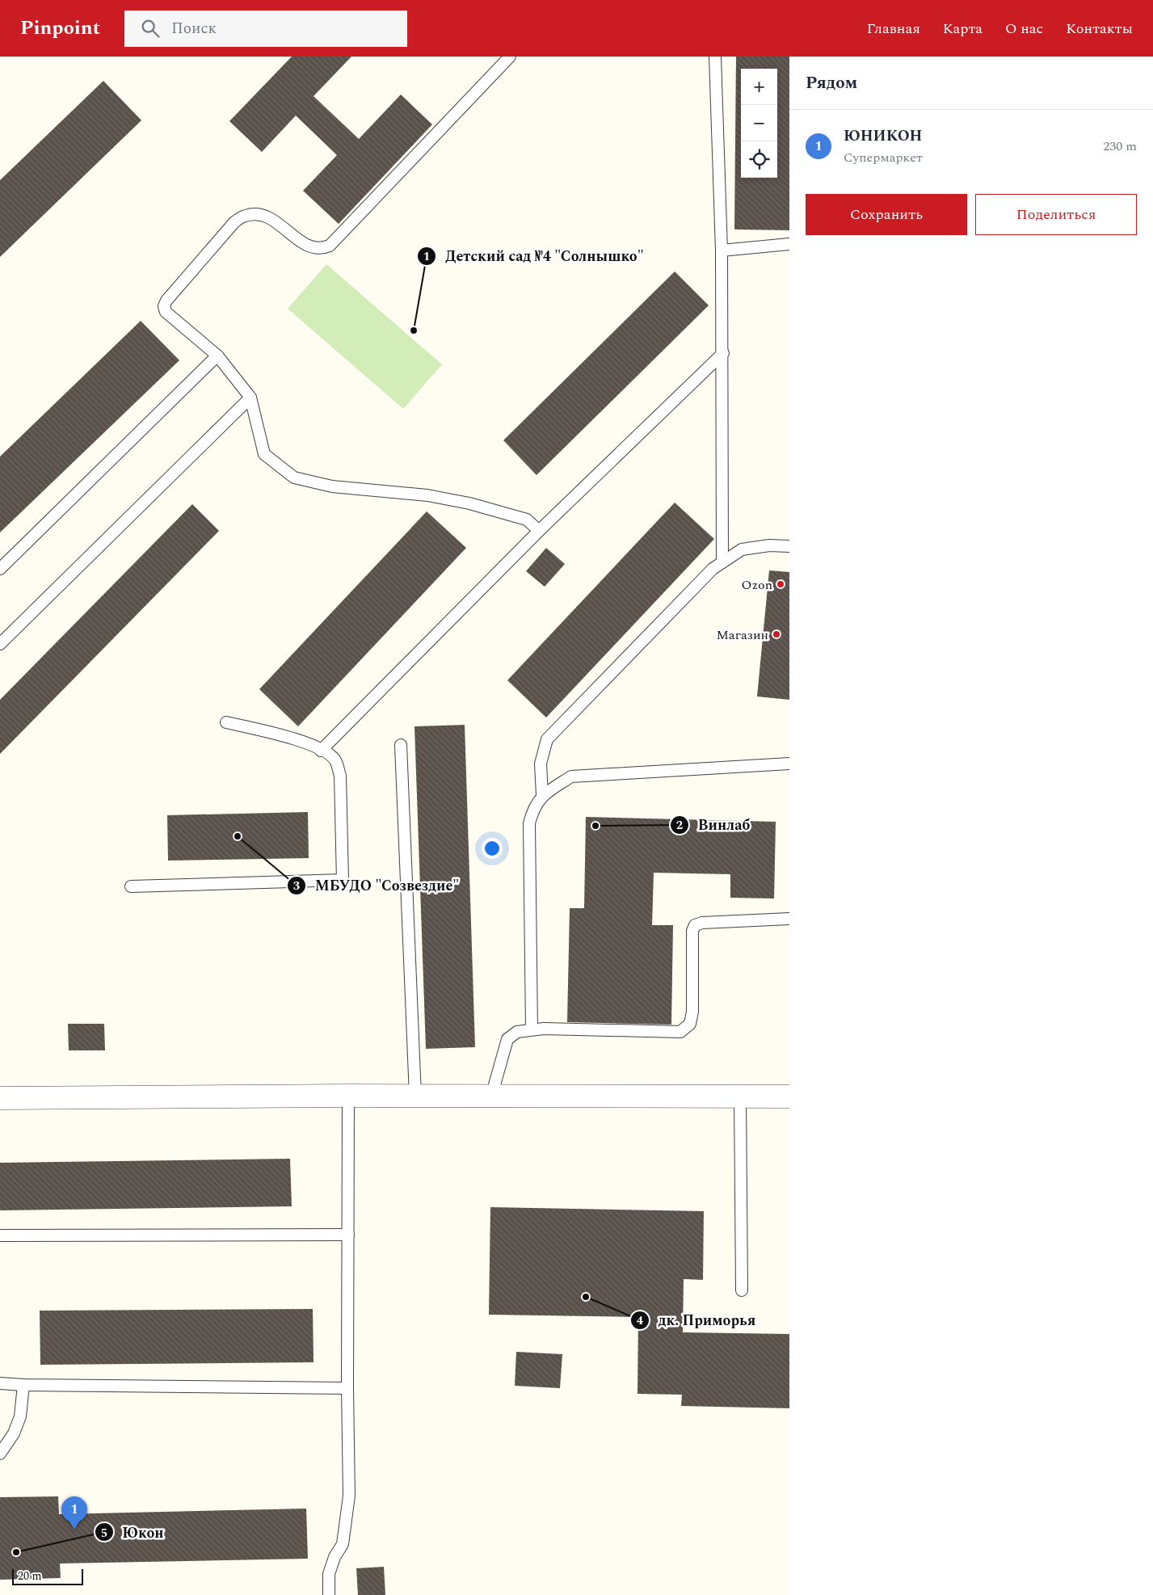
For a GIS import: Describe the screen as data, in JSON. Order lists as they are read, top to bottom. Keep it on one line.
{"places":["Детский сад №4 \"Солнышко\"","Ozon","Магазин","Винлаб","МБУДО \"Созвездие\"","дк. Приморья","Юкон"],"scale_bar":"20 m","page":{"header":"Pinpoint","search":"Поиск","nav":["Главная","Карта","О нас","Контакты"],"heading":"Рядом","map_buttons":["+","−"],"list":[{"mark":"1","name":"ЮНИКОН","note":"Супермаркет","value":"230 m"}],"buttons":["Сохранить","Поделиться"],"pins":"1","scale":"20 m"}}
